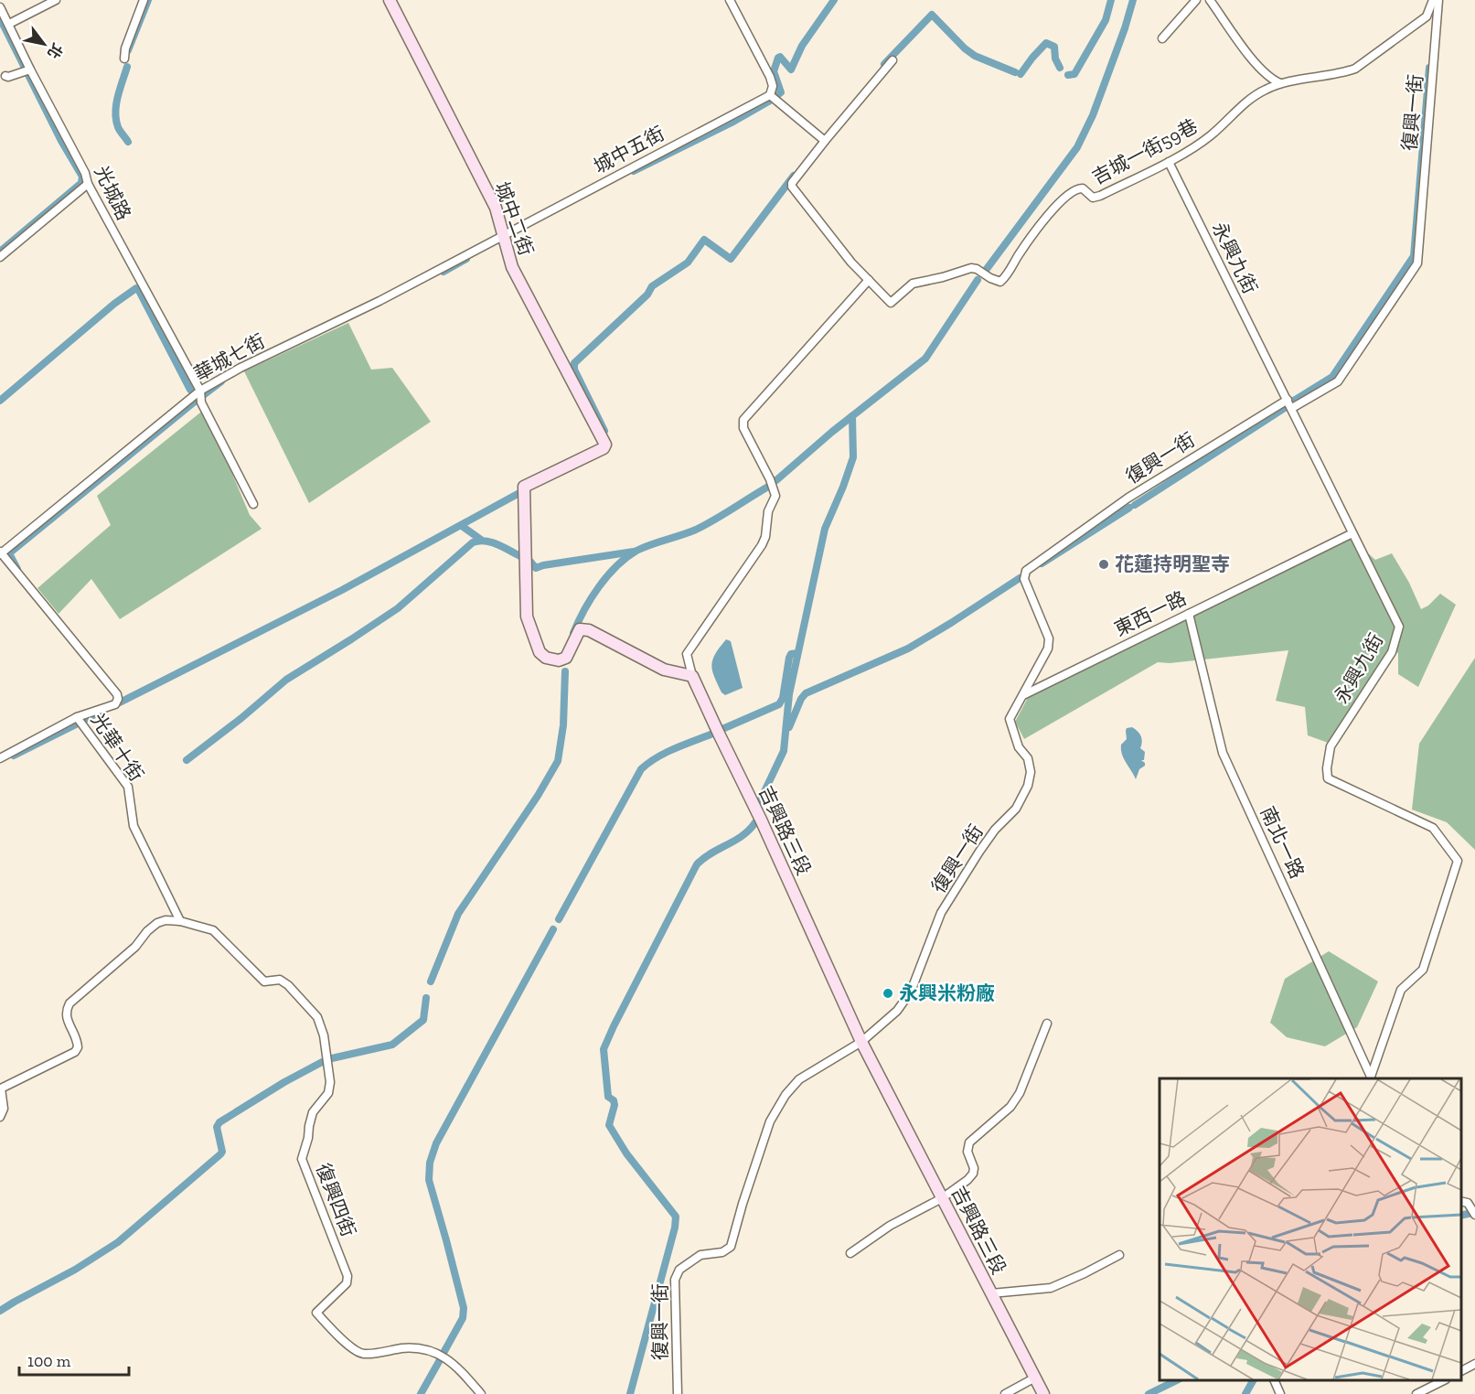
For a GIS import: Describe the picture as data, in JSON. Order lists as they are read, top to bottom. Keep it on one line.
{"streets":{"street":["復興一街","城中五街","吉城一街59巷","光城路","城中二街","永興九街","華城七街","東西一路","光華十街","吉興路三段","南北一路","復興四街"]},"crossings":[["復興一街","永興九街"],["復興一街","東西一路"],["復興一街","吉興路三段"],["城中五街","城中二街"],["城中五街","華城七街"],["吉城一街59巷","永興九街"],["光城路","華城七街"],["城中二街","華城七街"],["城中二街","吉興路三段"],["永興九街","東西一路"],["永興九街","南北一路"],["華城七街","光華十街"],["東西一路","南北一路"],["光華十街","復興四街"]],"places":["花蓮持明聖寺","永興米粉廠"],"scale_bar":"100 m","north":"bottom right"}
